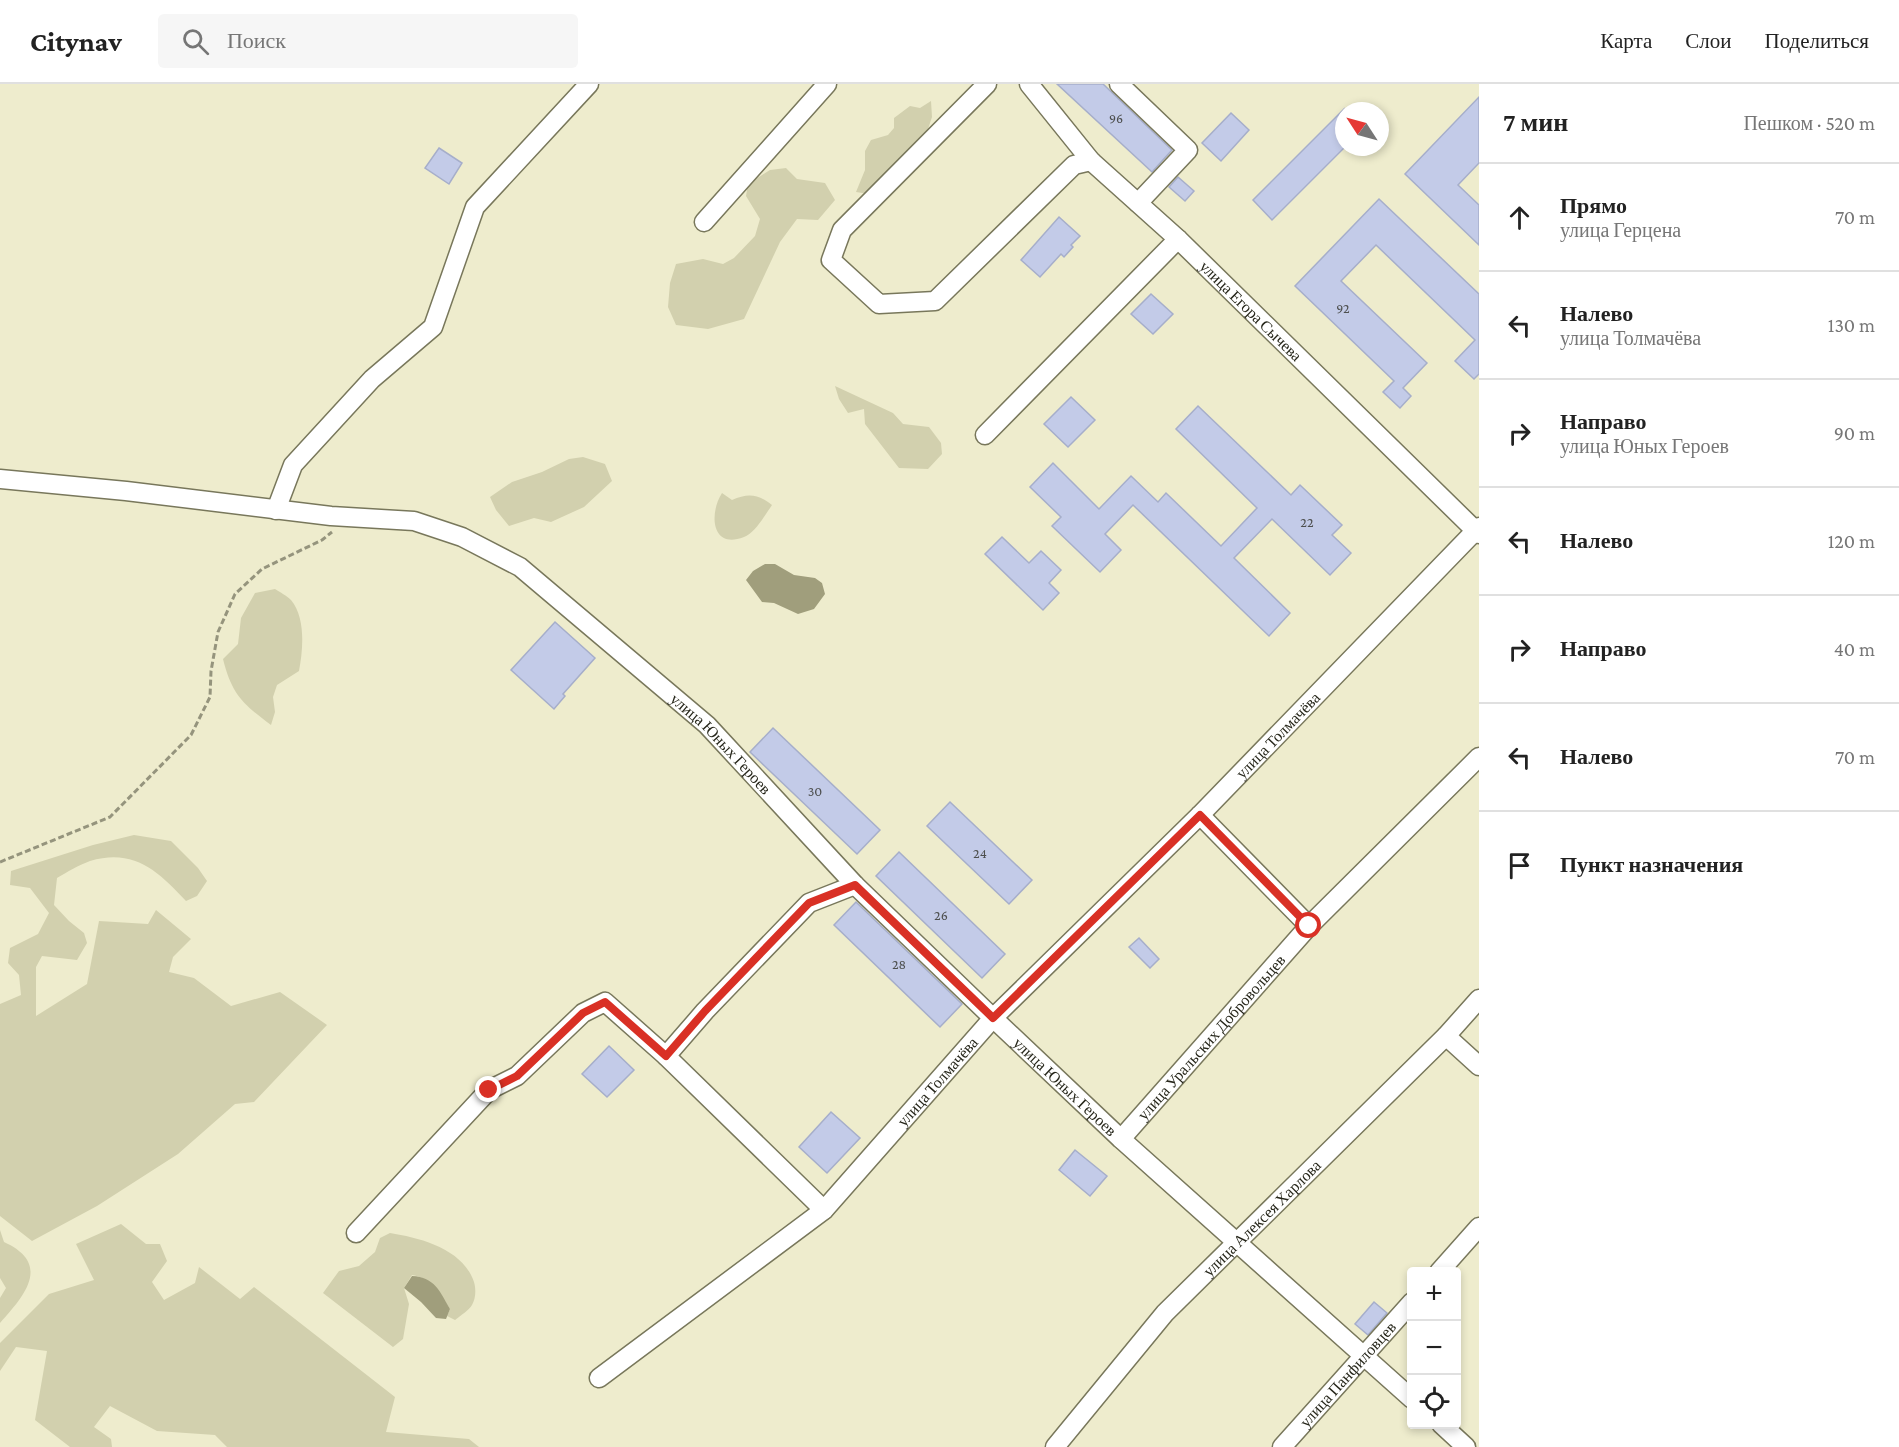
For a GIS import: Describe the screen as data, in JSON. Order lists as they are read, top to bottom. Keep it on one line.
{"streets":{"street":["улица Егора Сычева","улица Толмачёва","улица Юных Героев","улица Уральских Добровольцев","улица Алексея Харлова","улица Панфиловцев"]},"crossings":[["улица Егора Сычева","улица Толмачёва"],["улица Толмачёва","улица Юных Героев"],["улица Юных Героев","улица Уральских Добровольцев"],["улица Юных Героев","улица Алексея Харлова"],["улица Юных Героев","улица Панфиловцев"]],"house_numbers":["96","92","22","30","24","26","28"],"north":"top left","page":{"header":"Citynav","search":"Поиск","nav":["Карта","Слои","Поделиться"],"heading":["7 мин","Пешком · 520 m"],"list":[["Прямо","улица Герцена","70 m"],["Налево","улица Толмачёва","130 m"],["Направо","улица Юных Героев","90 m"],["Налево","120 m"],["Направо","40 m"],["Налево","70 m"],"Пункт назначения"],"map_buttons":["+","−"]}}
